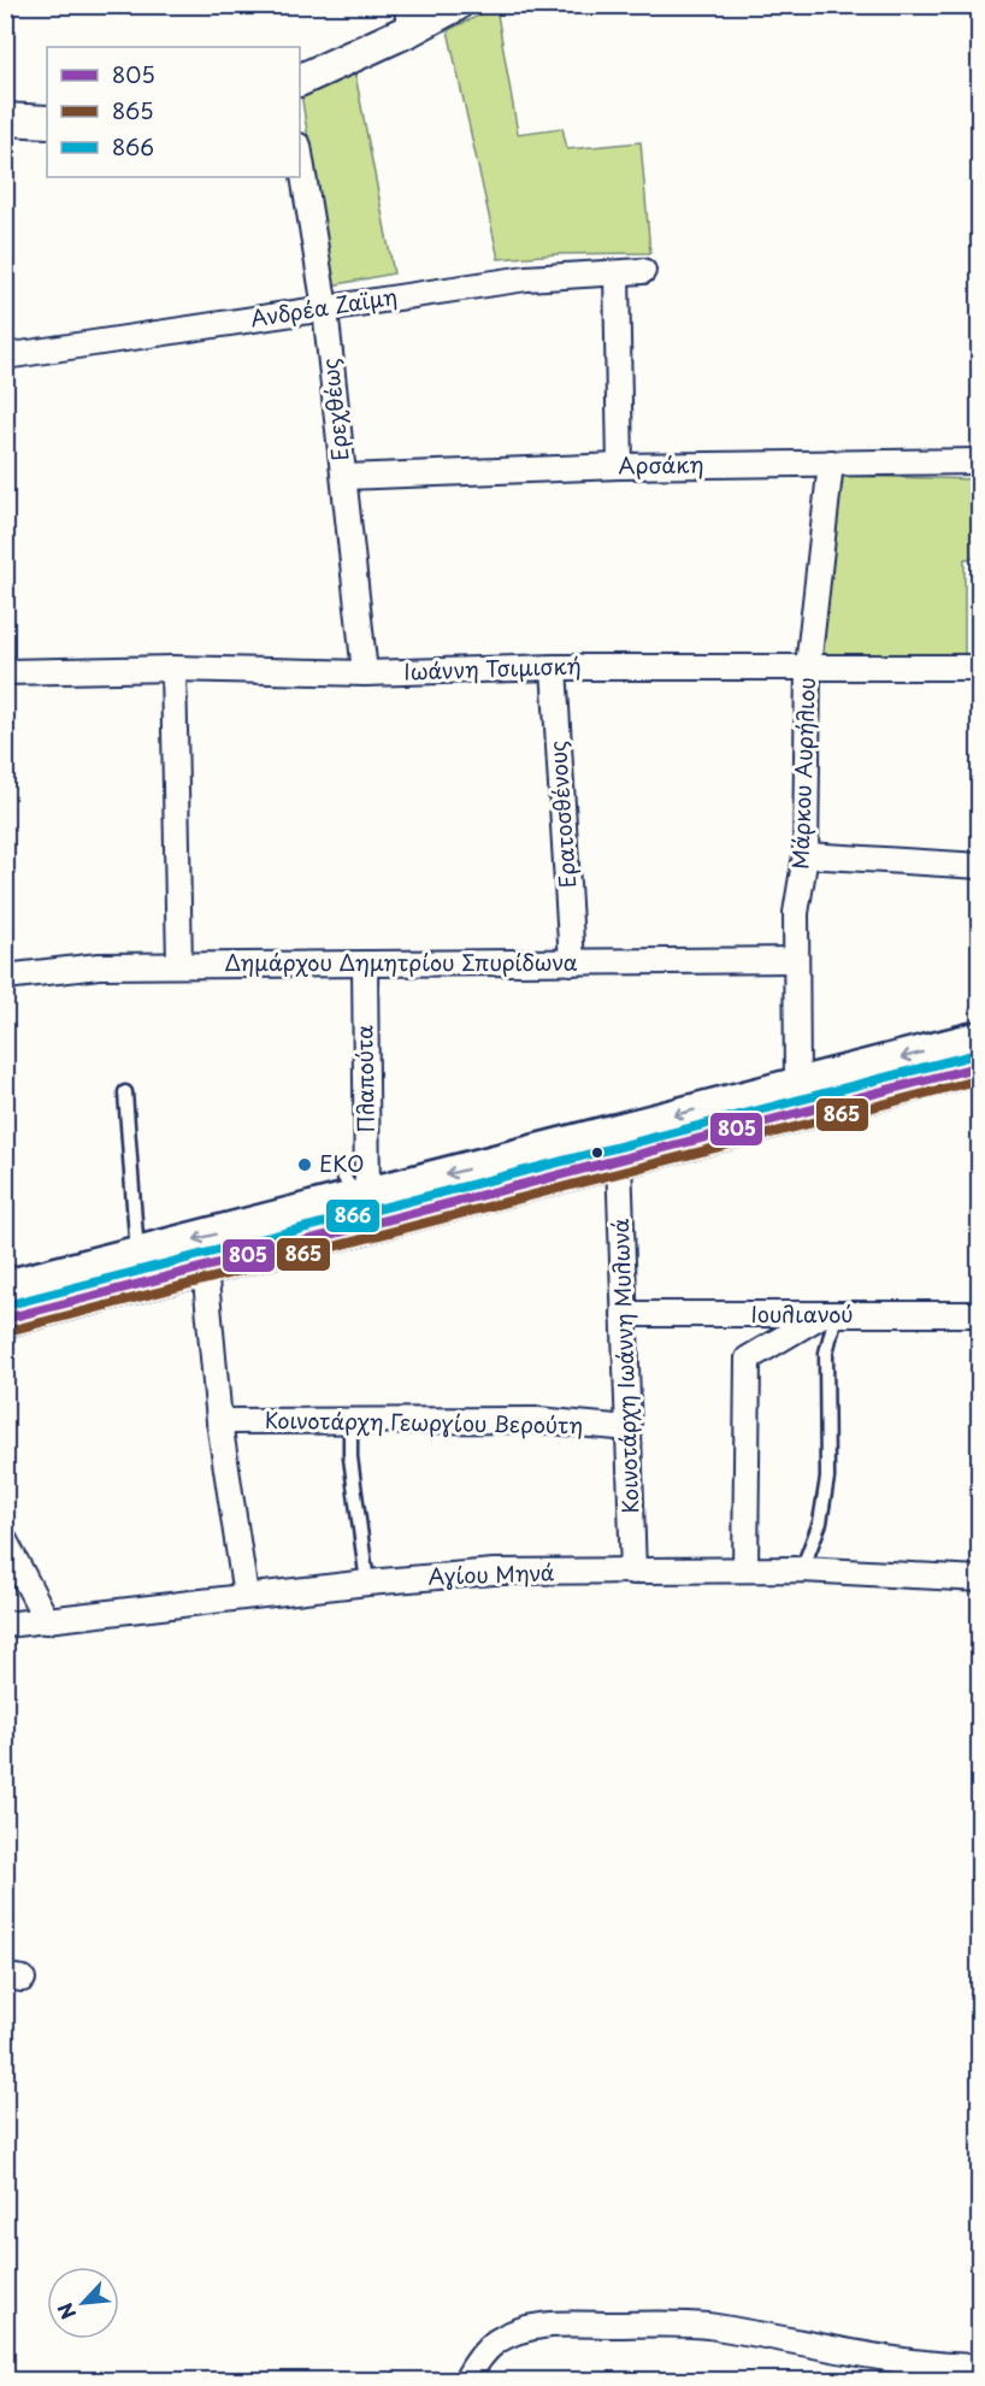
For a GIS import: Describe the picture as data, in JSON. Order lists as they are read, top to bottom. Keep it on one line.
{"streets":{"street":["Ανδρέα Ζαϊμη","Ερεχθέως","Αρσάκη","Ιωάννη Τσιμισκή","Μάρκου Αυρήλιου","Ερατοσθένους","Δημάρχου Δημητρίου Σπυρίδωνα","Πλαπούτα","Ιουλιανού","Κοινοτάρχη Ιωάννη Μυλωνά","Κοινοτάρχη Γεωργίου Βερούτη","Αγίου Μηνά"]},"crossings":[["Ανδρέα Ζαϊμη","Ερεχθέως"],["Ερεχθέως","Αρσάκη"],["Ερεχθέως","Ιωάννη Τσιμισκή"],["Αρσάκη","Μάρκου Αυρήλιου"],["Ιωάννη Τσιμισκή","Μάρκου Αυρήλιου"],["Ιωάννη Τσιμισκή","Ερατοσθένους"],["Μάρκου Αυρήλιου","Δημάρχου Δημητρίου Σπυρίδωνα"],["Ερατοσθένους","Δημάρχου Δημητρίου Σπυρίδωνα"],["Δημάρχου Δημητρίου Σπυρίδωνα","Πλαπούτα"],["Ιουλιανού","Κοινοτάρχη Ιωάννη Μυλωνά"],["Κοινοτάρχη Ιωάννη Μυλωνά","Κοινοτάρχη Γεωργίου Βερούτη"],["Κοινοτάρχη Ιωάννη Μυλωνά","Αγίου Μηνά"]],"places":["EKO"],"lines":["transit line 866","transit line 805","transit line 865"],"legend":["805","865","866"],"north":"bottom left"}
